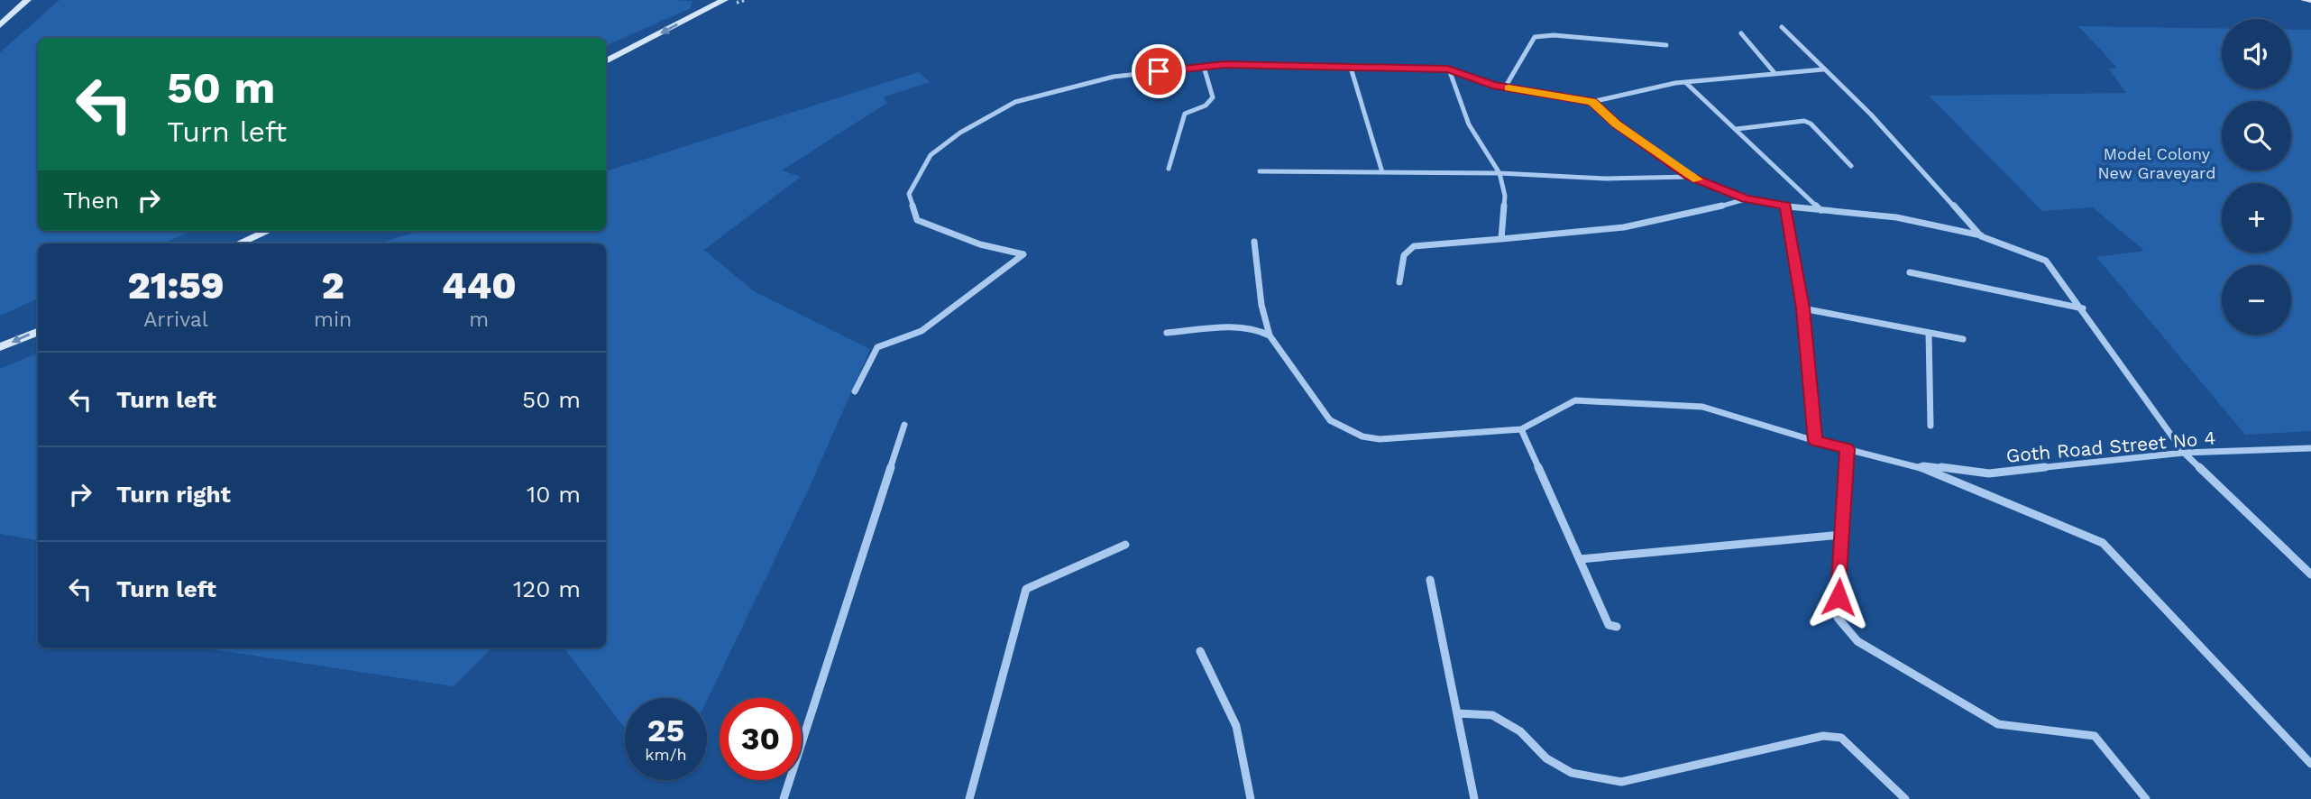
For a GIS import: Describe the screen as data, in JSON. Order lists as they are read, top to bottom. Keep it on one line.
{"streets":{"street":["Goth Road Street No 4"]},"parks":["Model Colony New Graveyard"],"page":{"map_buttons":["+","−"],"turn":["50 m","Turn left"],"then":"Then","eta":["21:59","Arrival","2","min","440","m"],"list":[{"name":"Turn left","value":"50 m"},{"name":"Turn right","value":"10 m"},{"name":"Turn left","value":"120 m"}],"speed":"25 km/h","limit":"30"}}
